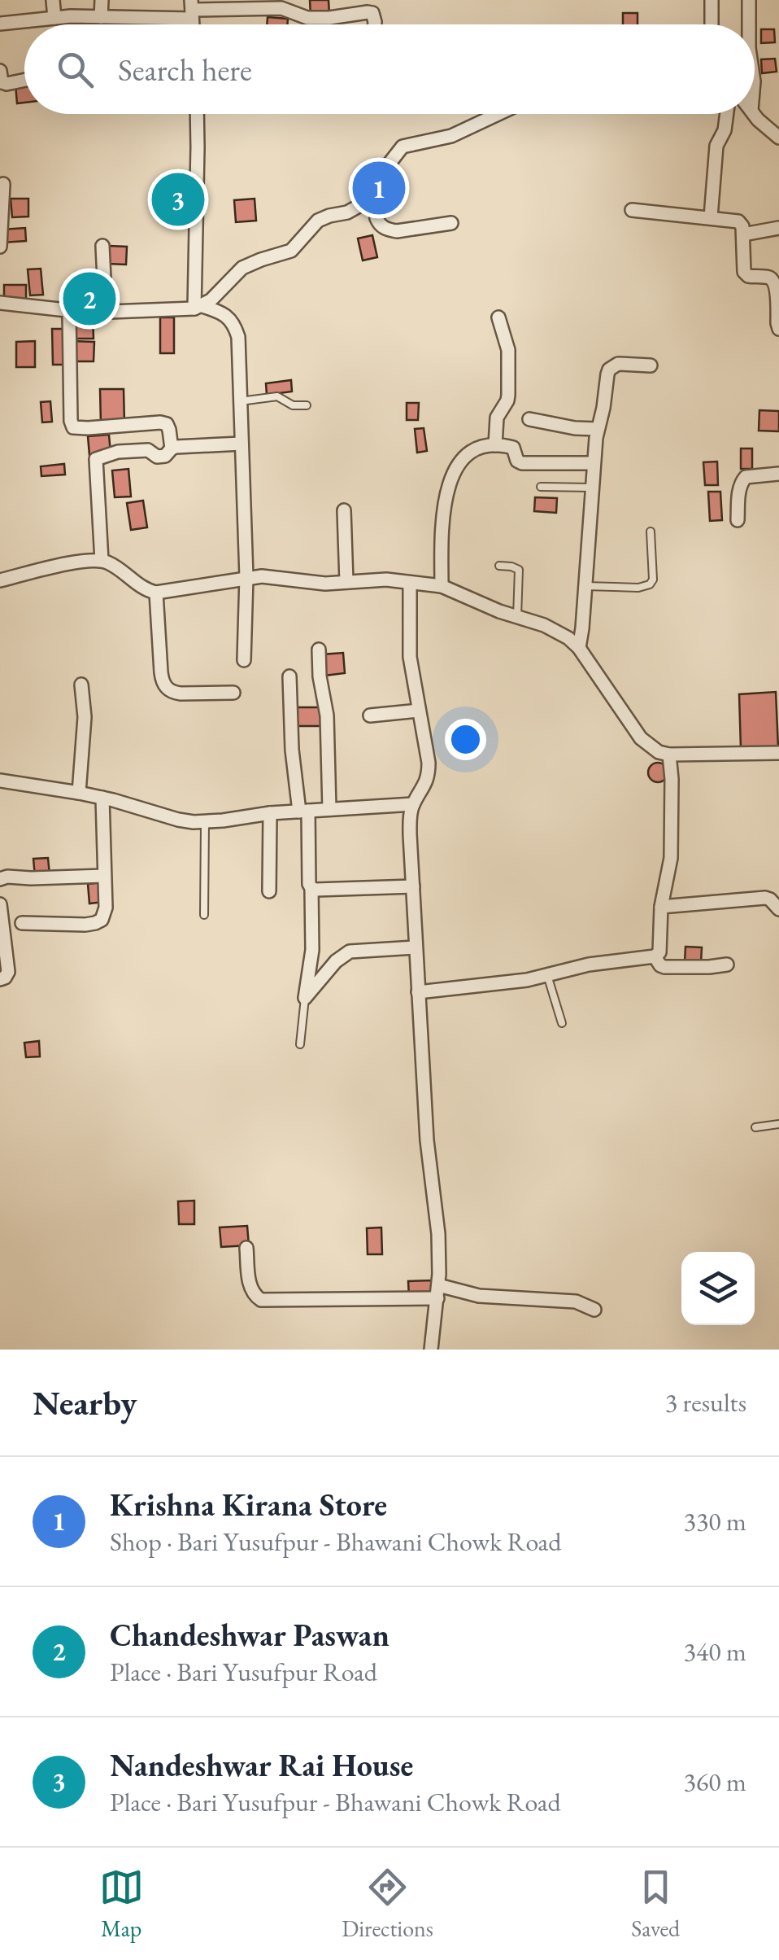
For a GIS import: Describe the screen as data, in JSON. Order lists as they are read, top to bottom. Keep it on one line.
{"page":{"search":"Search here","pins":["1","3","2"],"heading":["Nearby","3 results"],"list":[{"mark":"1","name":"Krishna Kirana Store","note":"Shop · Bari Yusufpur - Bhawani Chowk Road","value":"330 m"},{"mark":"2","name":"Chandeshwar Paswan","note":"Place · Bari Yusufpur Road","value":"340 m"},{"mark":"3","name":"Nandeshwar Rai House","note":"Place · Bari Yusufpur - Bhawani Chowk Road","value":"360 m"}],"nav":["Map","Directions","Saved"]}}
